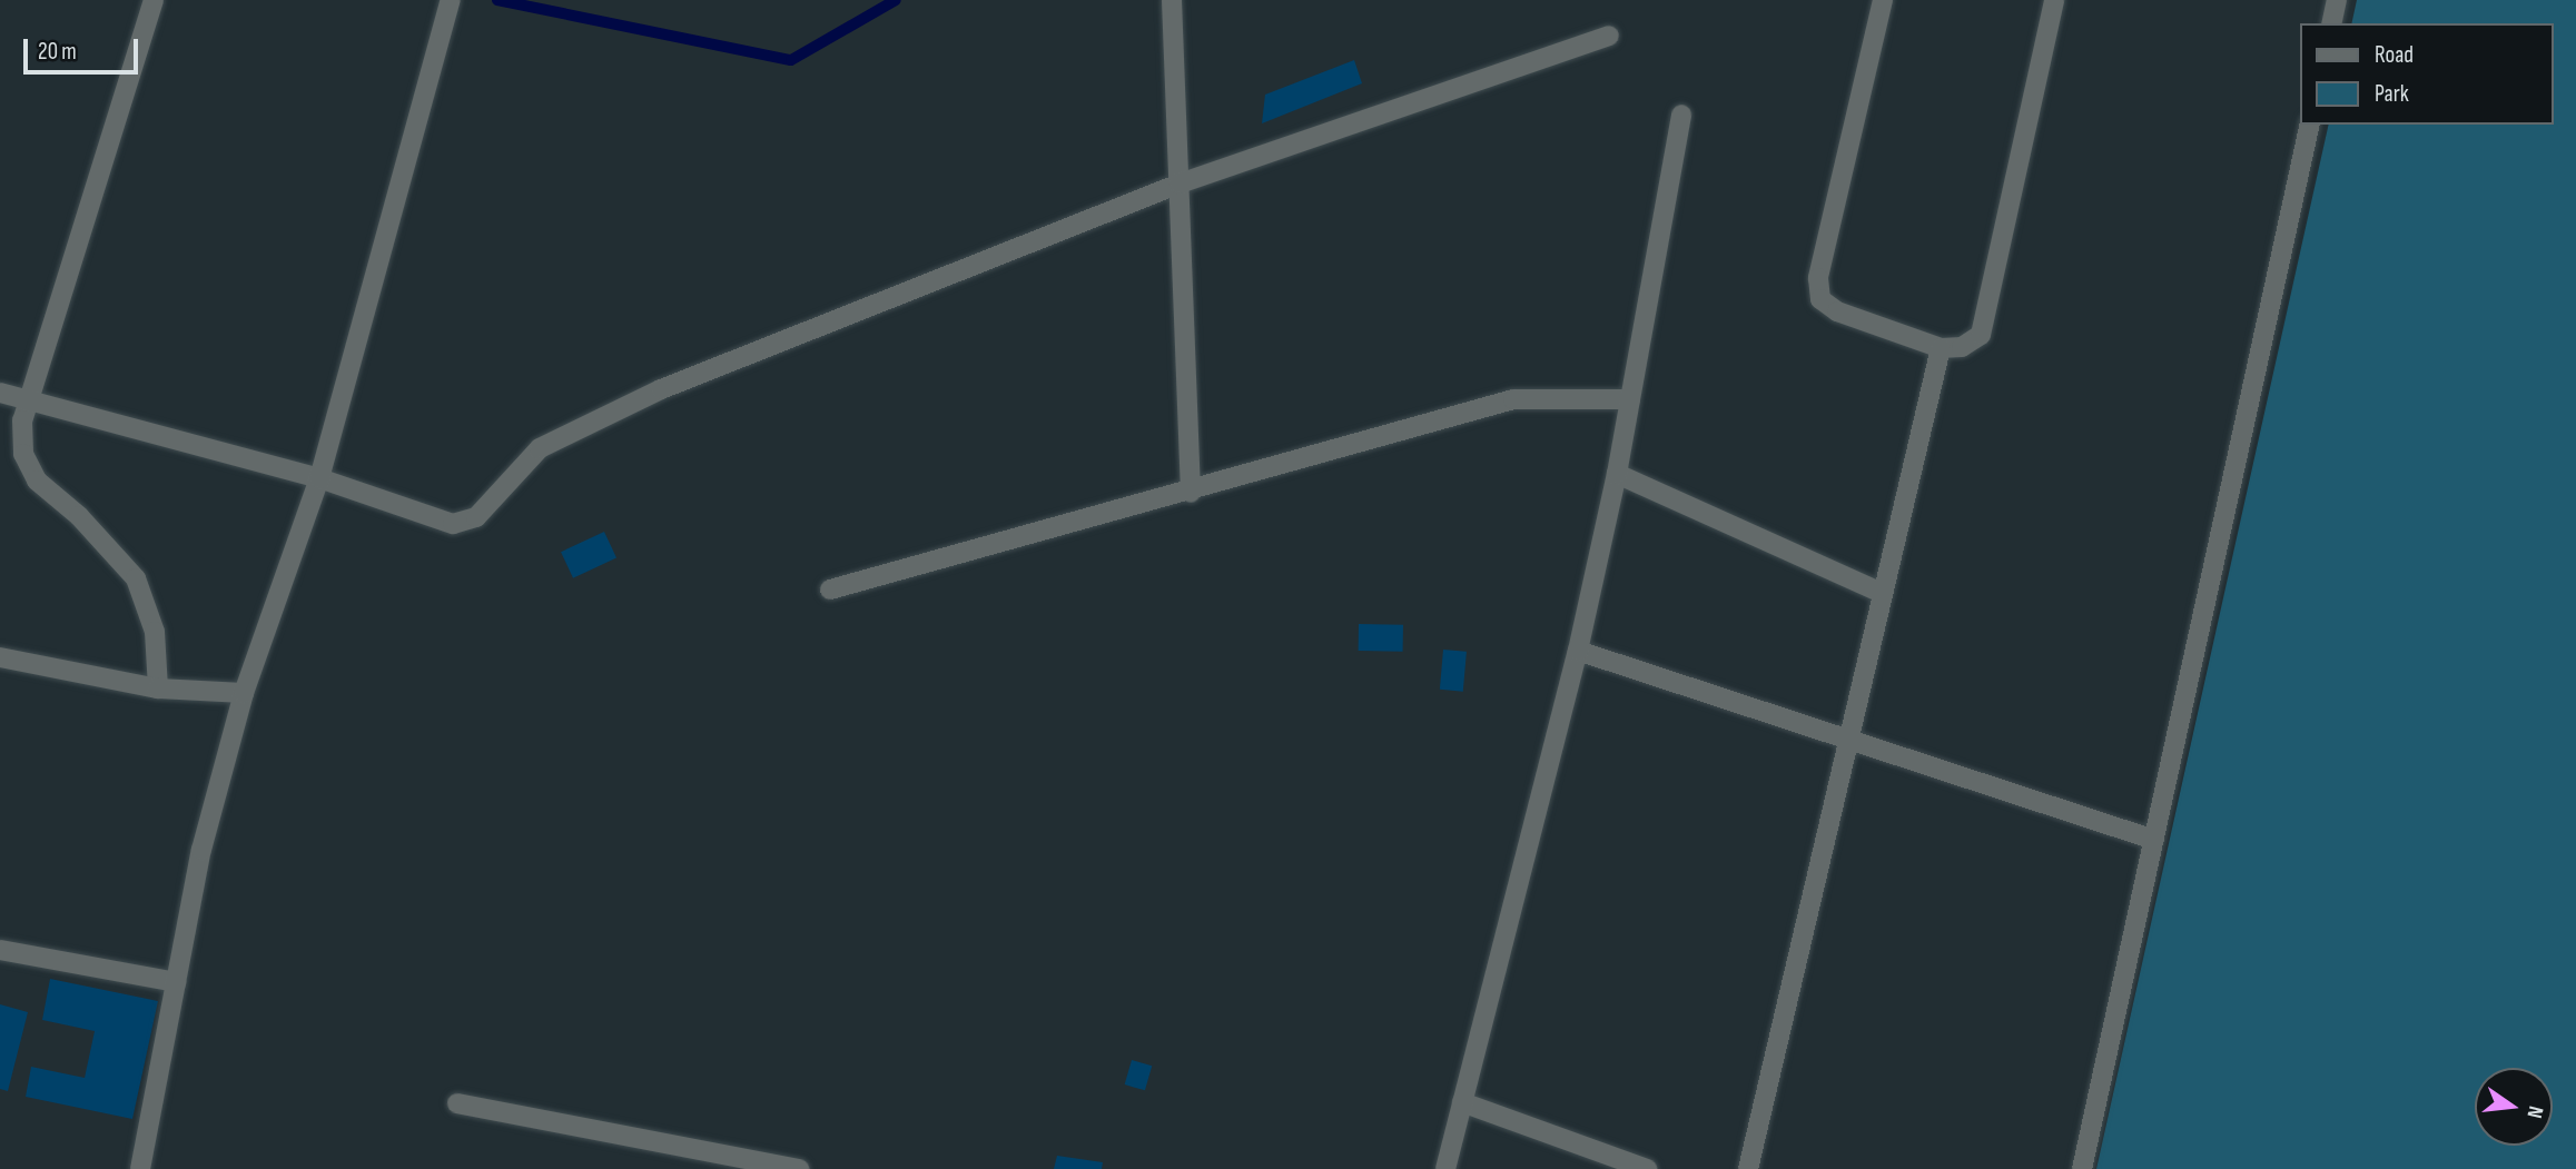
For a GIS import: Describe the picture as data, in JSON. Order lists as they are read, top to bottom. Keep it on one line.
{"legend":["Road","Park"],"scale_bar":"20 m","north":"right"}
